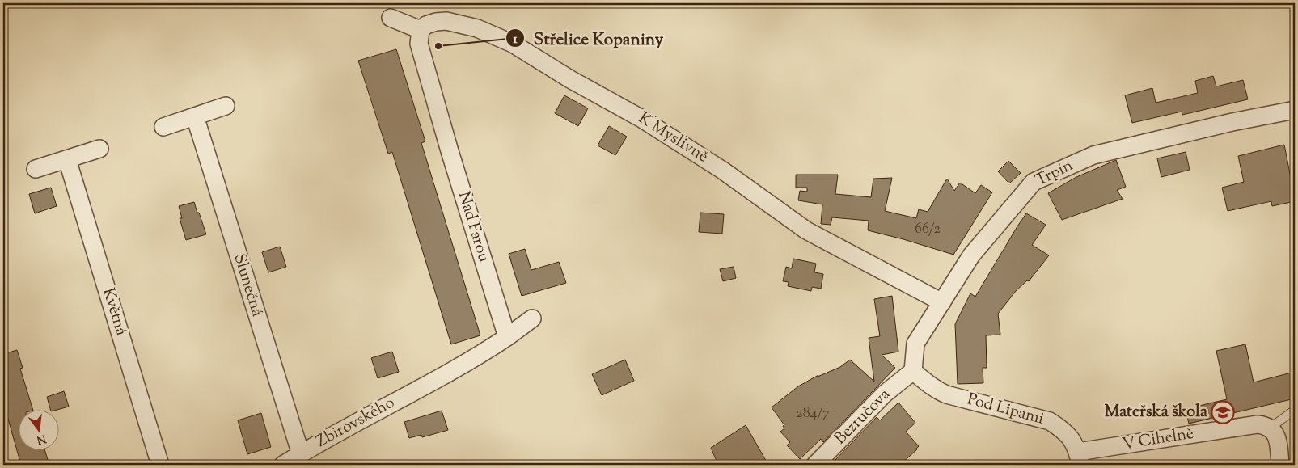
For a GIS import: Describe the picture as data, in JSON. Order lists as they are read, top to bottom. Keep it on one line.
{"streets":{"street":["K Myslivně","Trpín","Nad Farou","Slunečná","Květná","Pod Lipami","Bezručova","Zbirovského","V Cihelně"]},"crossings":[["K Myslivně","Trpín"],["K Myslivně","Nad Farou"],["Trpín","Pod Lipami"],["Trpín","Bezručova"],["Nad Farou","Zbirovského"],["Slunečná","Zbirovského"],["Pod Lipami","Bezručova"],["Pod Lipami","V Cihelně"]],"places":{"other":["Střelice Kopaniny"],"school or university":["Mateřská škola"]},"house_numbers":["66/2","284/7"],"north":"bottom"}
